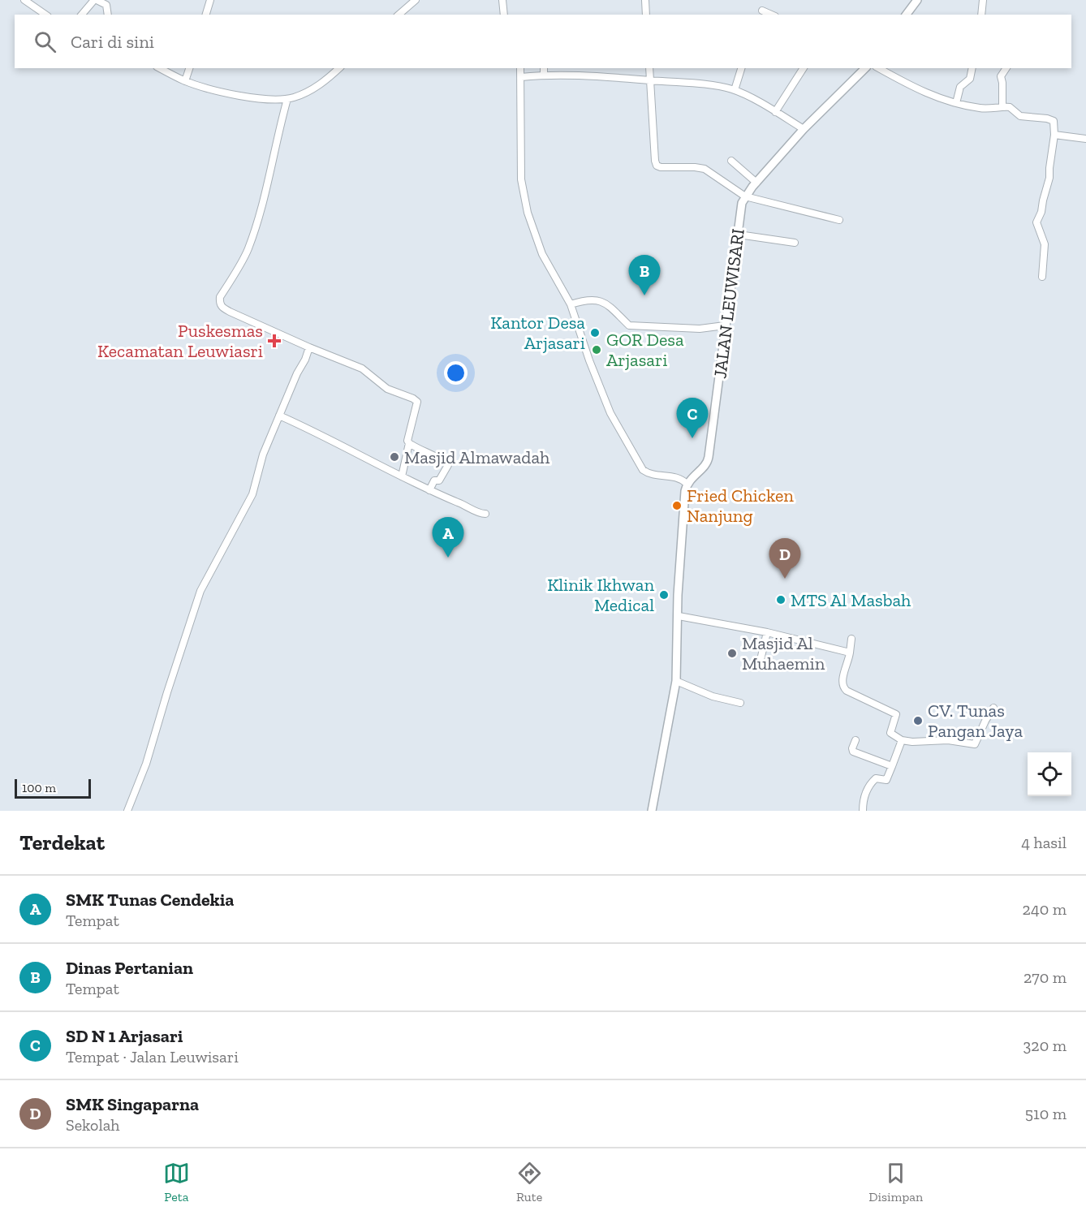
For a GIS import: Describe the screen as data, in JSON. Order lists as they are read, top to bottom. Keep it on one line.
{"streets":{"main road":["JALAN LEUWISARI"]},"places":{"other":["Kantor Desa Arjasari","GOR Desa Arjasari","Masjid Almawadah","Fried Chicken Nanjung","Klinik Ikhwan Medical","MTS Al Masbah","Masjid Al Muhaemin","CV. Tunas Pangan Jaya"],"health":["Puskesmas Kecamatan Leuwiasri"]},"scale_bar":"100 m","page":{"search":"Cari di sini","pins":["B","C","A","D"],"scale":"100 m","heading":["Terdekat","4 hasil"],"list":[{"mark":"A","name":"SMK Tunas Cendekia","note":"Tempat","value":"240 m"},{"mark":"B","name":"Dinas Pertanian","note":"Tempat","value":"270 m"},{"mark":"C","name":"SD N 1 Arjasari","note":"Tempat · Jalan Leuwisari","value":"320 m"},{"mark":"D","name":"SMK Singaparna","note":"Sekolah","value":"510 m"}],"nav":["Peta","Rute","Disimpan"]}}
